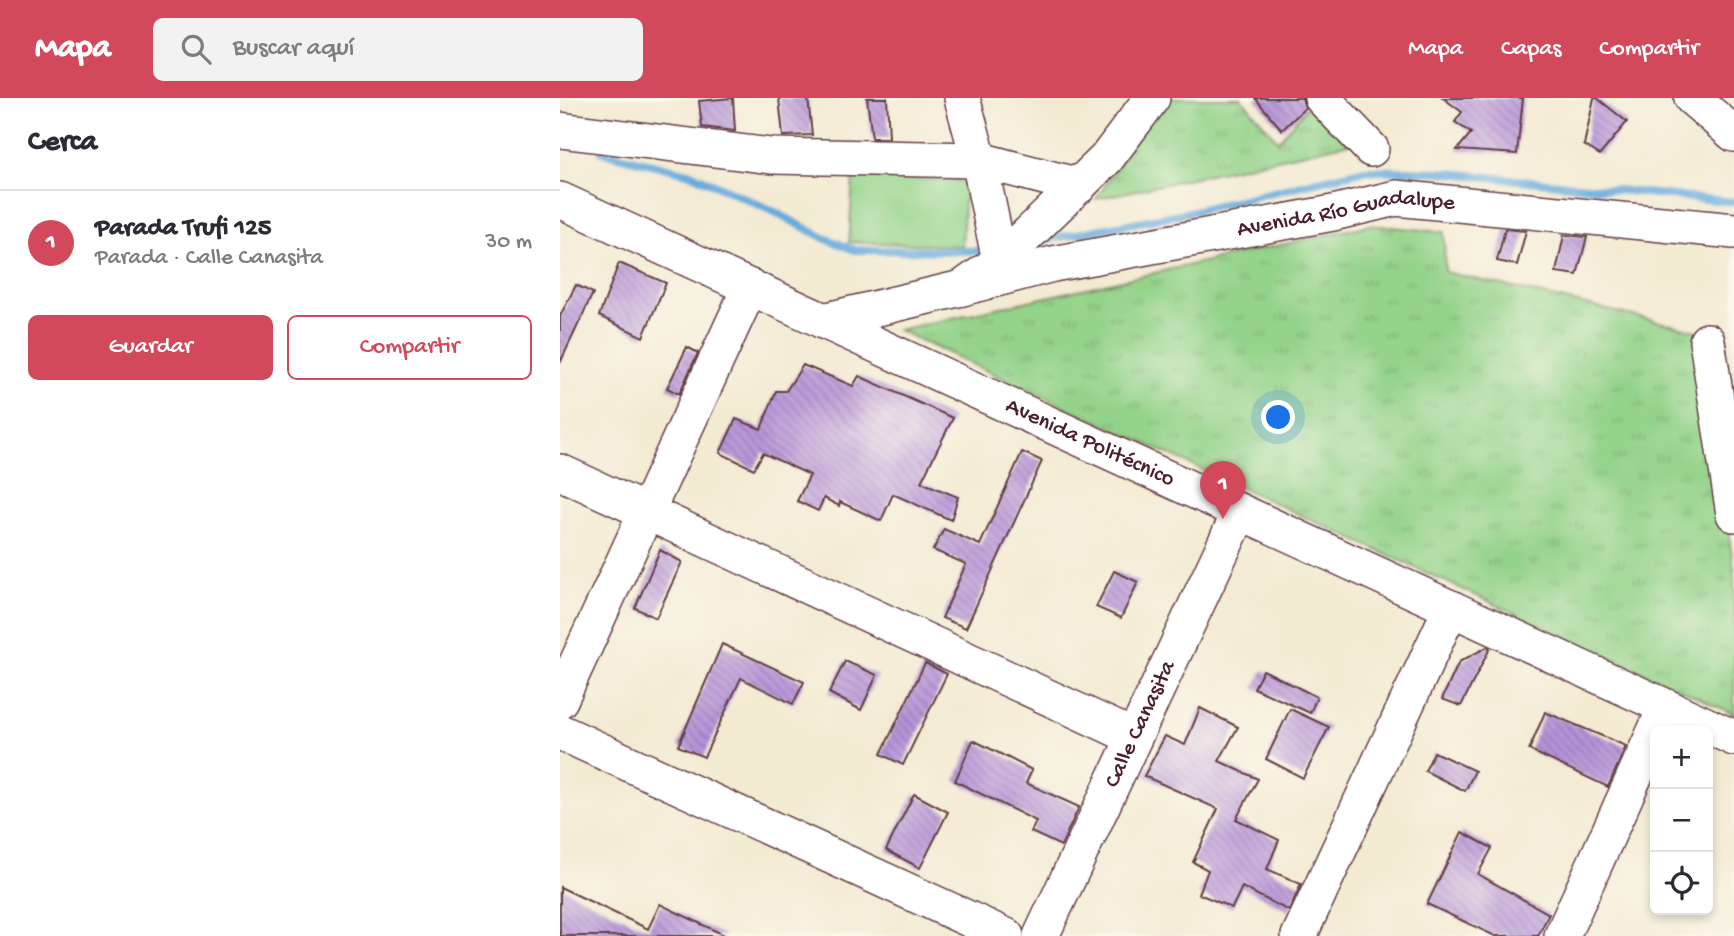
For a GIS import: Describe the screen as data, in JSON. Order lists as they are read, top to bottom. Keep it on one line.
{"streets":{"street":["Avenida Río Guadalupe","Avenida Politécnico","Calle Canasita"]},"crossings":[["Avenida Río Guadalupe","Avenida Politécnico"],["Avenida Politécnico","Calle Canasita"]],"page":{"header":"Mapa","search":"Buscar aquí","nav":["Mapa","Capas","Compartir"],"heading":"Cerca","list":[{"mark":"1","name":"Parada Trufi 125","note":"Parada · Calle Canasita","value":"30 m"}],"buttons":["Guardar","Compartir"],"pins":"1","map_buttons":["+","−"]}}
